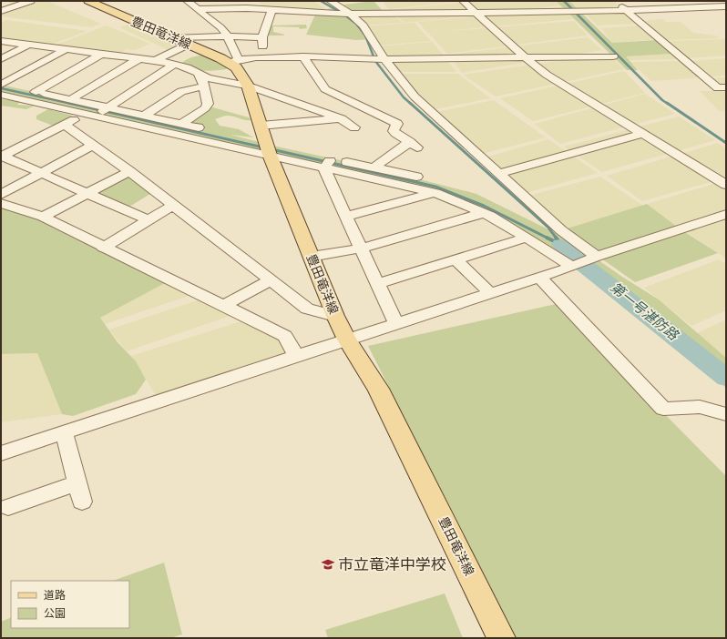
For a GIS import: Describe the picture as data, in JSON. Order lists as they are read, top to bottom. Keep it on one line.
{"streets":{"main road":["豊田竜洋線"]},"water":["第一号湛防路"],"places":{"school or university":["市立竜洋中学校"]},"legend":["道路","公園"]}
